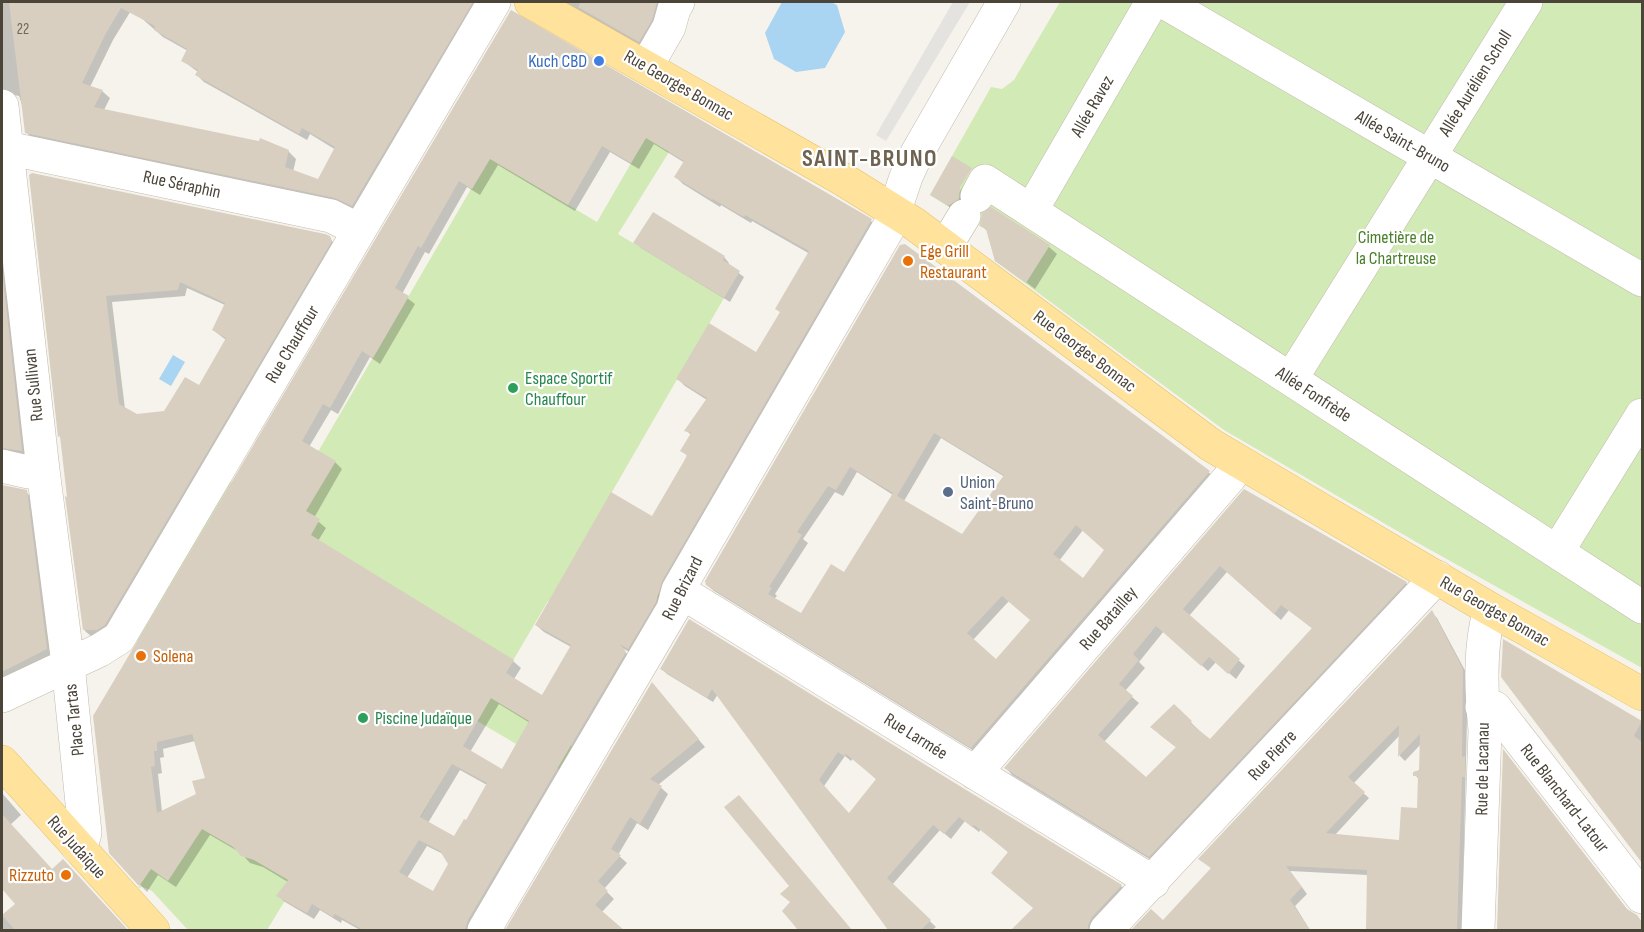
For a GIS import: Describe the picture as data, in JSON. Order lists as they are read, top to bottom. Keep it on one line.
{"streets":{"main road":["Rue Georges Bonnac","Rue Judaïque"],"street":["Allée Aurélien Scholl","Allée Ravez","Allée Saint-Bruno","Rue Séraphin","Rue Chauffour","Rue Sullivan","Allée Fonfrède","Rue Brizard","Rue Batailley","Place Tartas","Rue Larmée","Rue Pierre","Rue de Lacanau","Rue Blanchard-Latour"]},"crossings":[["Allée Aurélien Scholl","Allée Saint-Bruno"],["Allée Aurélien Scholl","Allée Fonfrède"],["Rue Georges Bonnac","Allée Fonfrède"],["Rue Georges Bonnac","Rue Brizard"],["Rue Georges Bonnac","Rue Batailley"],["Rue Georges Bonnac","Rue Pierre"],["Rue Georges Bonnac","Rue de Lacanau"],["Allée Ravez","Allée Fonfrède"],["Rue Séraphin","Rue Chauffour"],["Rue Séraphin","Rue Sullivan"],["Rue Chauffour","Rue Sullivan"],["Rue Chauffour","Place Tartas"],["Rue Sullivan","Place Tartas"],["Rue Brizard","Rue Larmée"],["Rue Batailley","Rue Larmée"],["Place Tartas","Rue Judaïque"],["Rue Larmée","Rue Pierre"],["Rue de Lacanau","Rue Blanchard-Latour"]],"districts":["SAINT-BRUNO"],"parks":["Cimetière de la Chartreuse"],"places":["Kuch CBD","Ege Grill Restaurant","Espace Sportif Chauffour","Union Saint-Bruno","Solena","Piscine Judaïque","Rizzuto"],"house_numbers":["22"]}
